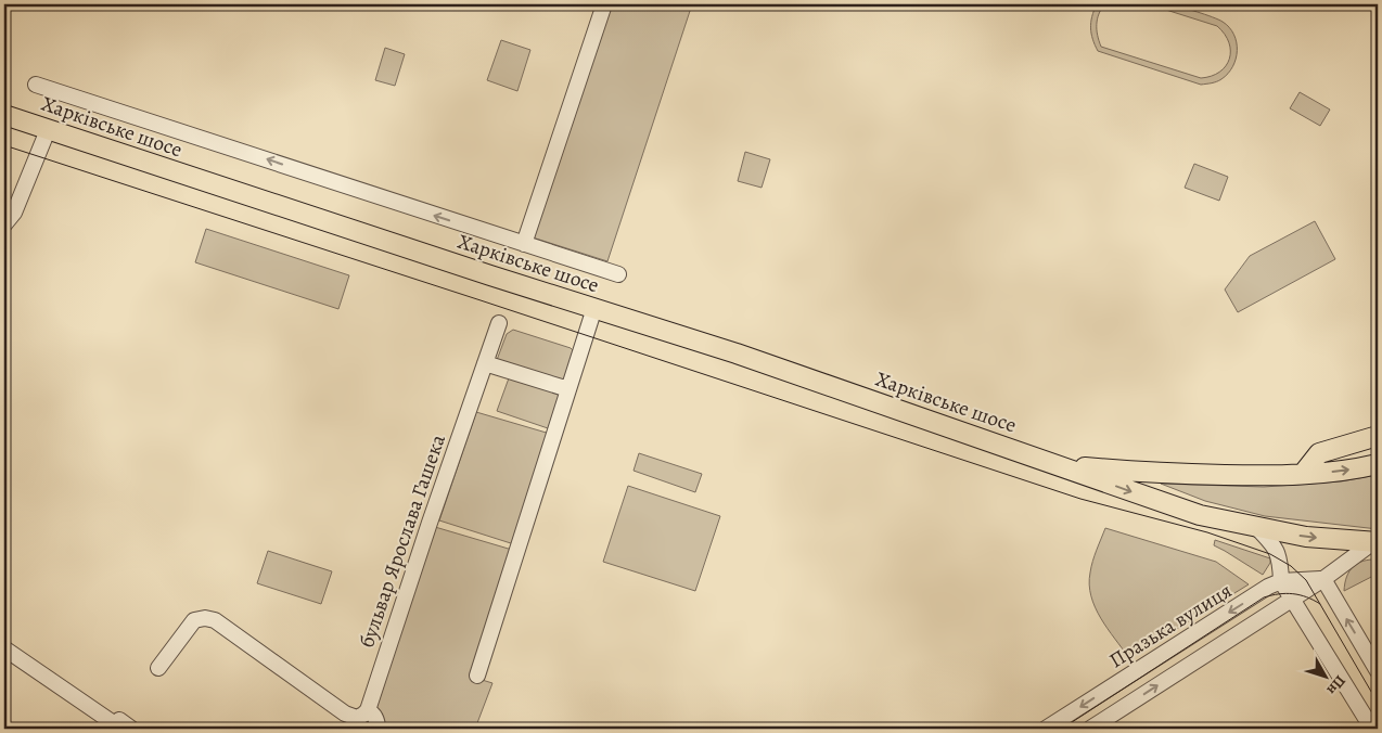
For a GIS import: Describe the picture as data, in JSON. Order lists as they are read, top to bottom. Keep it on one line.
{"streets":{"main road":["Харківське шосе"],"street":["бульвар Ярослава Гашека","Празька вулиця"]},"crossings":[["Харківське шосе","Празька вулиця"]],"north":"bottom right"}
